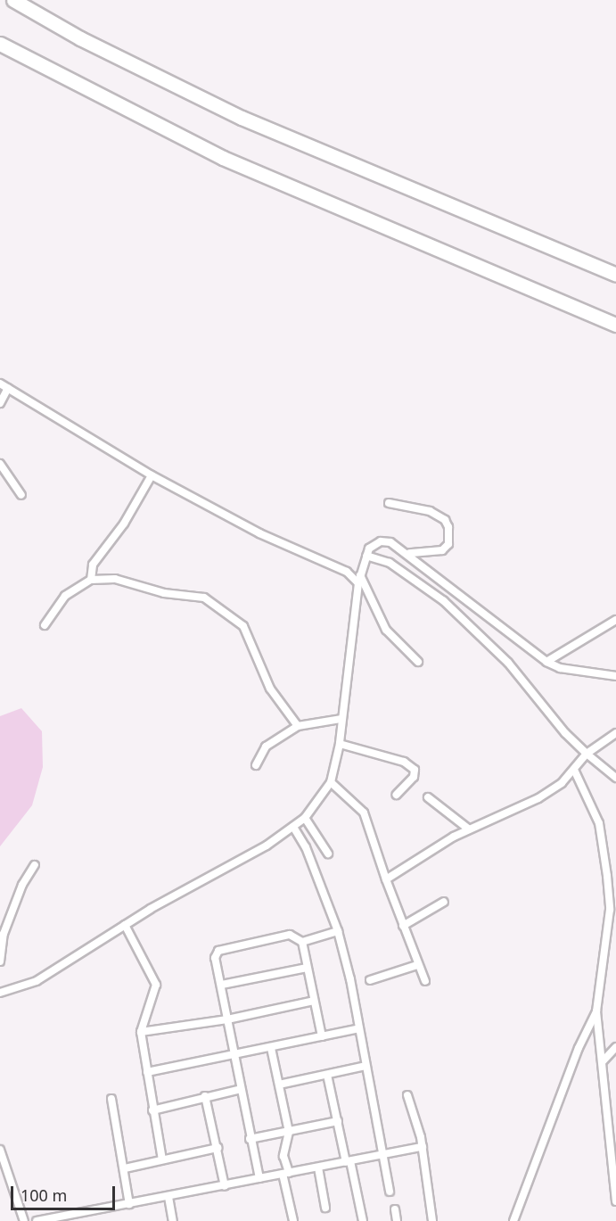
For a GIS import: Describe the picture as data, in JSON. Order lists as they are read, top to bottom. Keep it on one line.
{"scale_bar":"100 m"}
